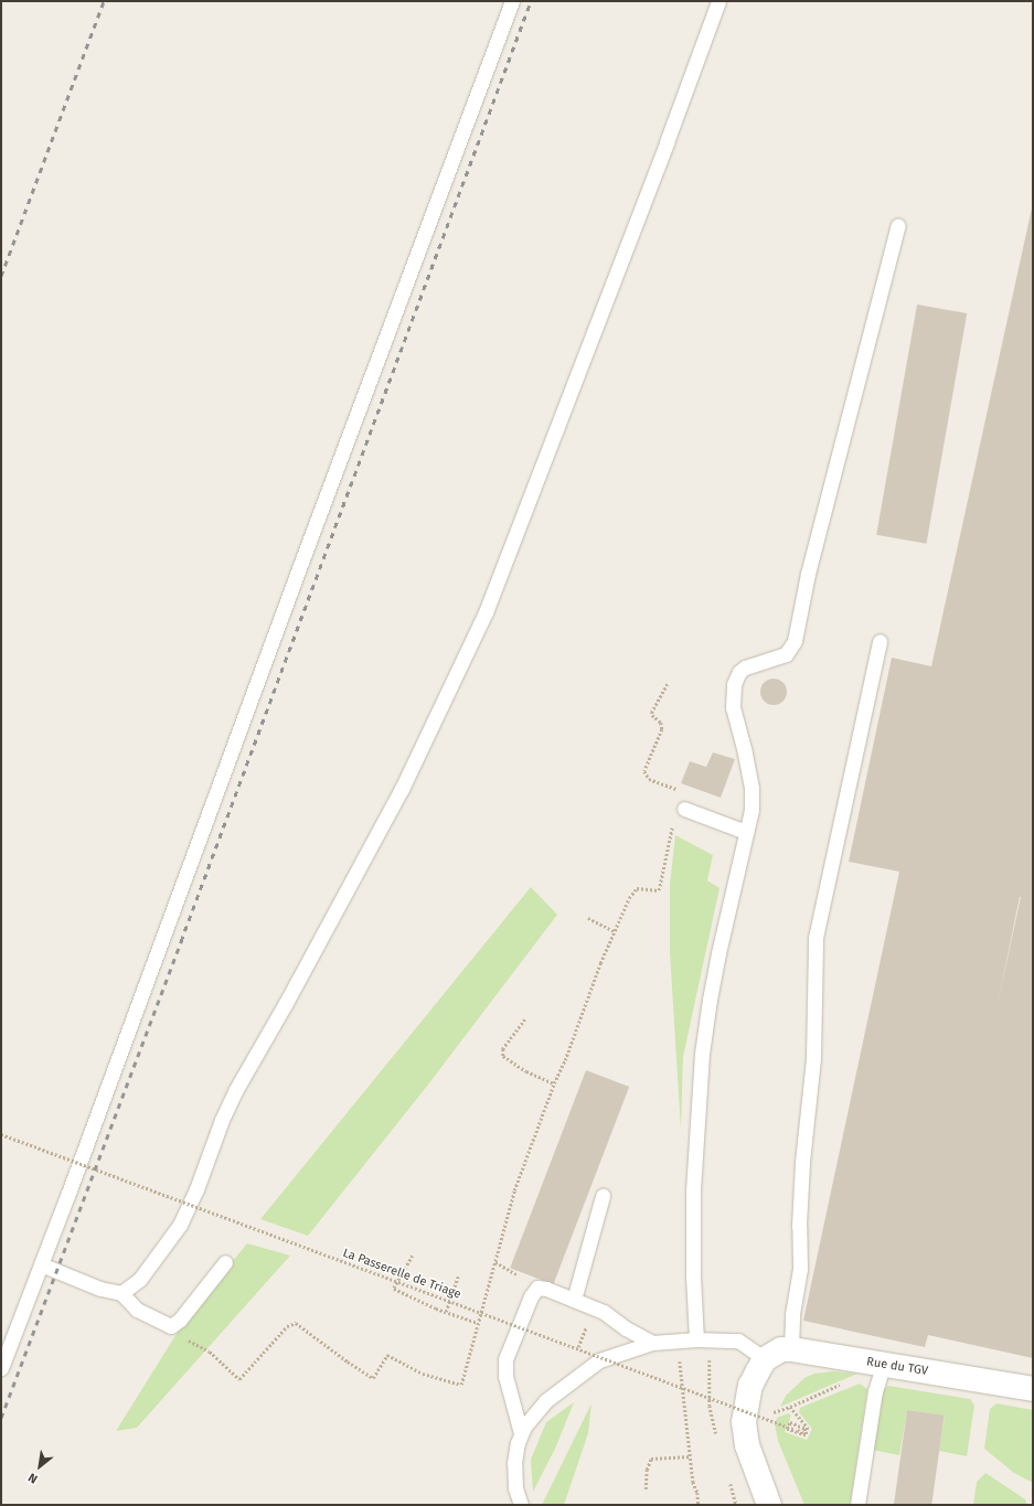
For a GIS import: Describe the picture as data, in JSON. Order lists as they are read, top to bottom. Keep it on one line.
{"streets":{"street":["Rue du TGV"],"path":["La Passerelle de Triage"]},"north":"bottom left"}
